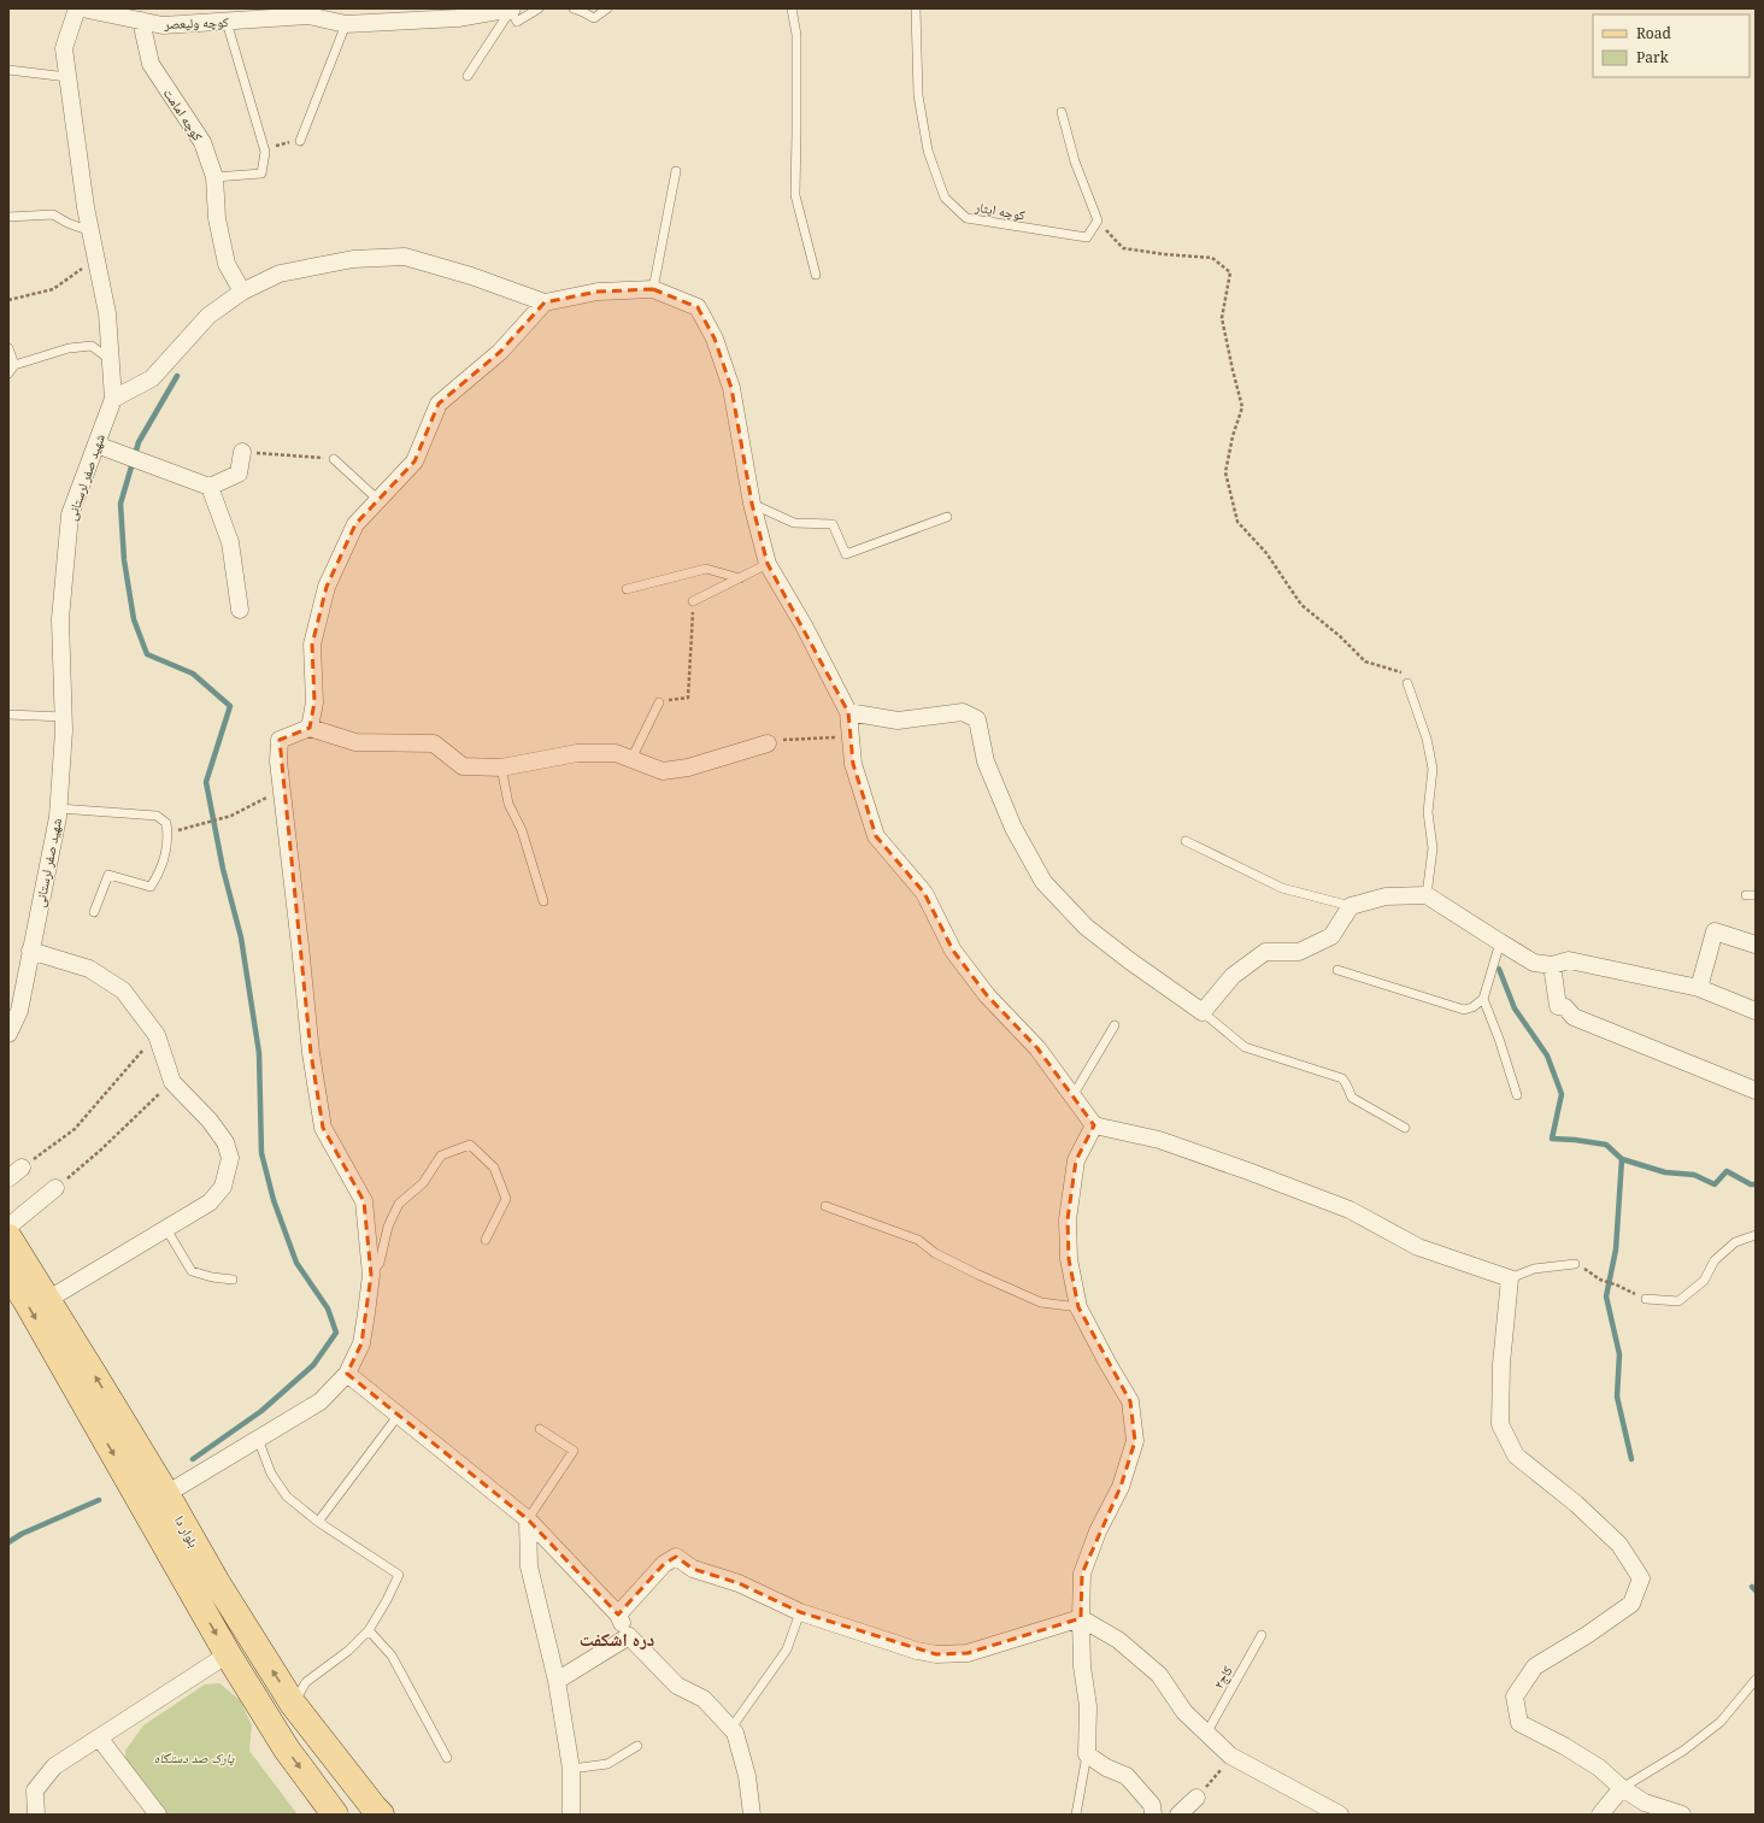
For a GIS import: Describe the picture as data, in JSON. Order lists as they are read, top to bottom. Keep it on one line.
{"streets":{"main road":["بلوار دا"],"street":["کوچه ولیعصر","کوچه امامت","شهید صفر لرستانی"],"lane":["کوچه ایثار","کاج۲"]},"crossings":[["کوچه ولیعصر","کوچه امامت"]],"districts":["دره اشکفت"],"parks":["پارک صد دستگاه"],"legend":["Road","Park"]}
